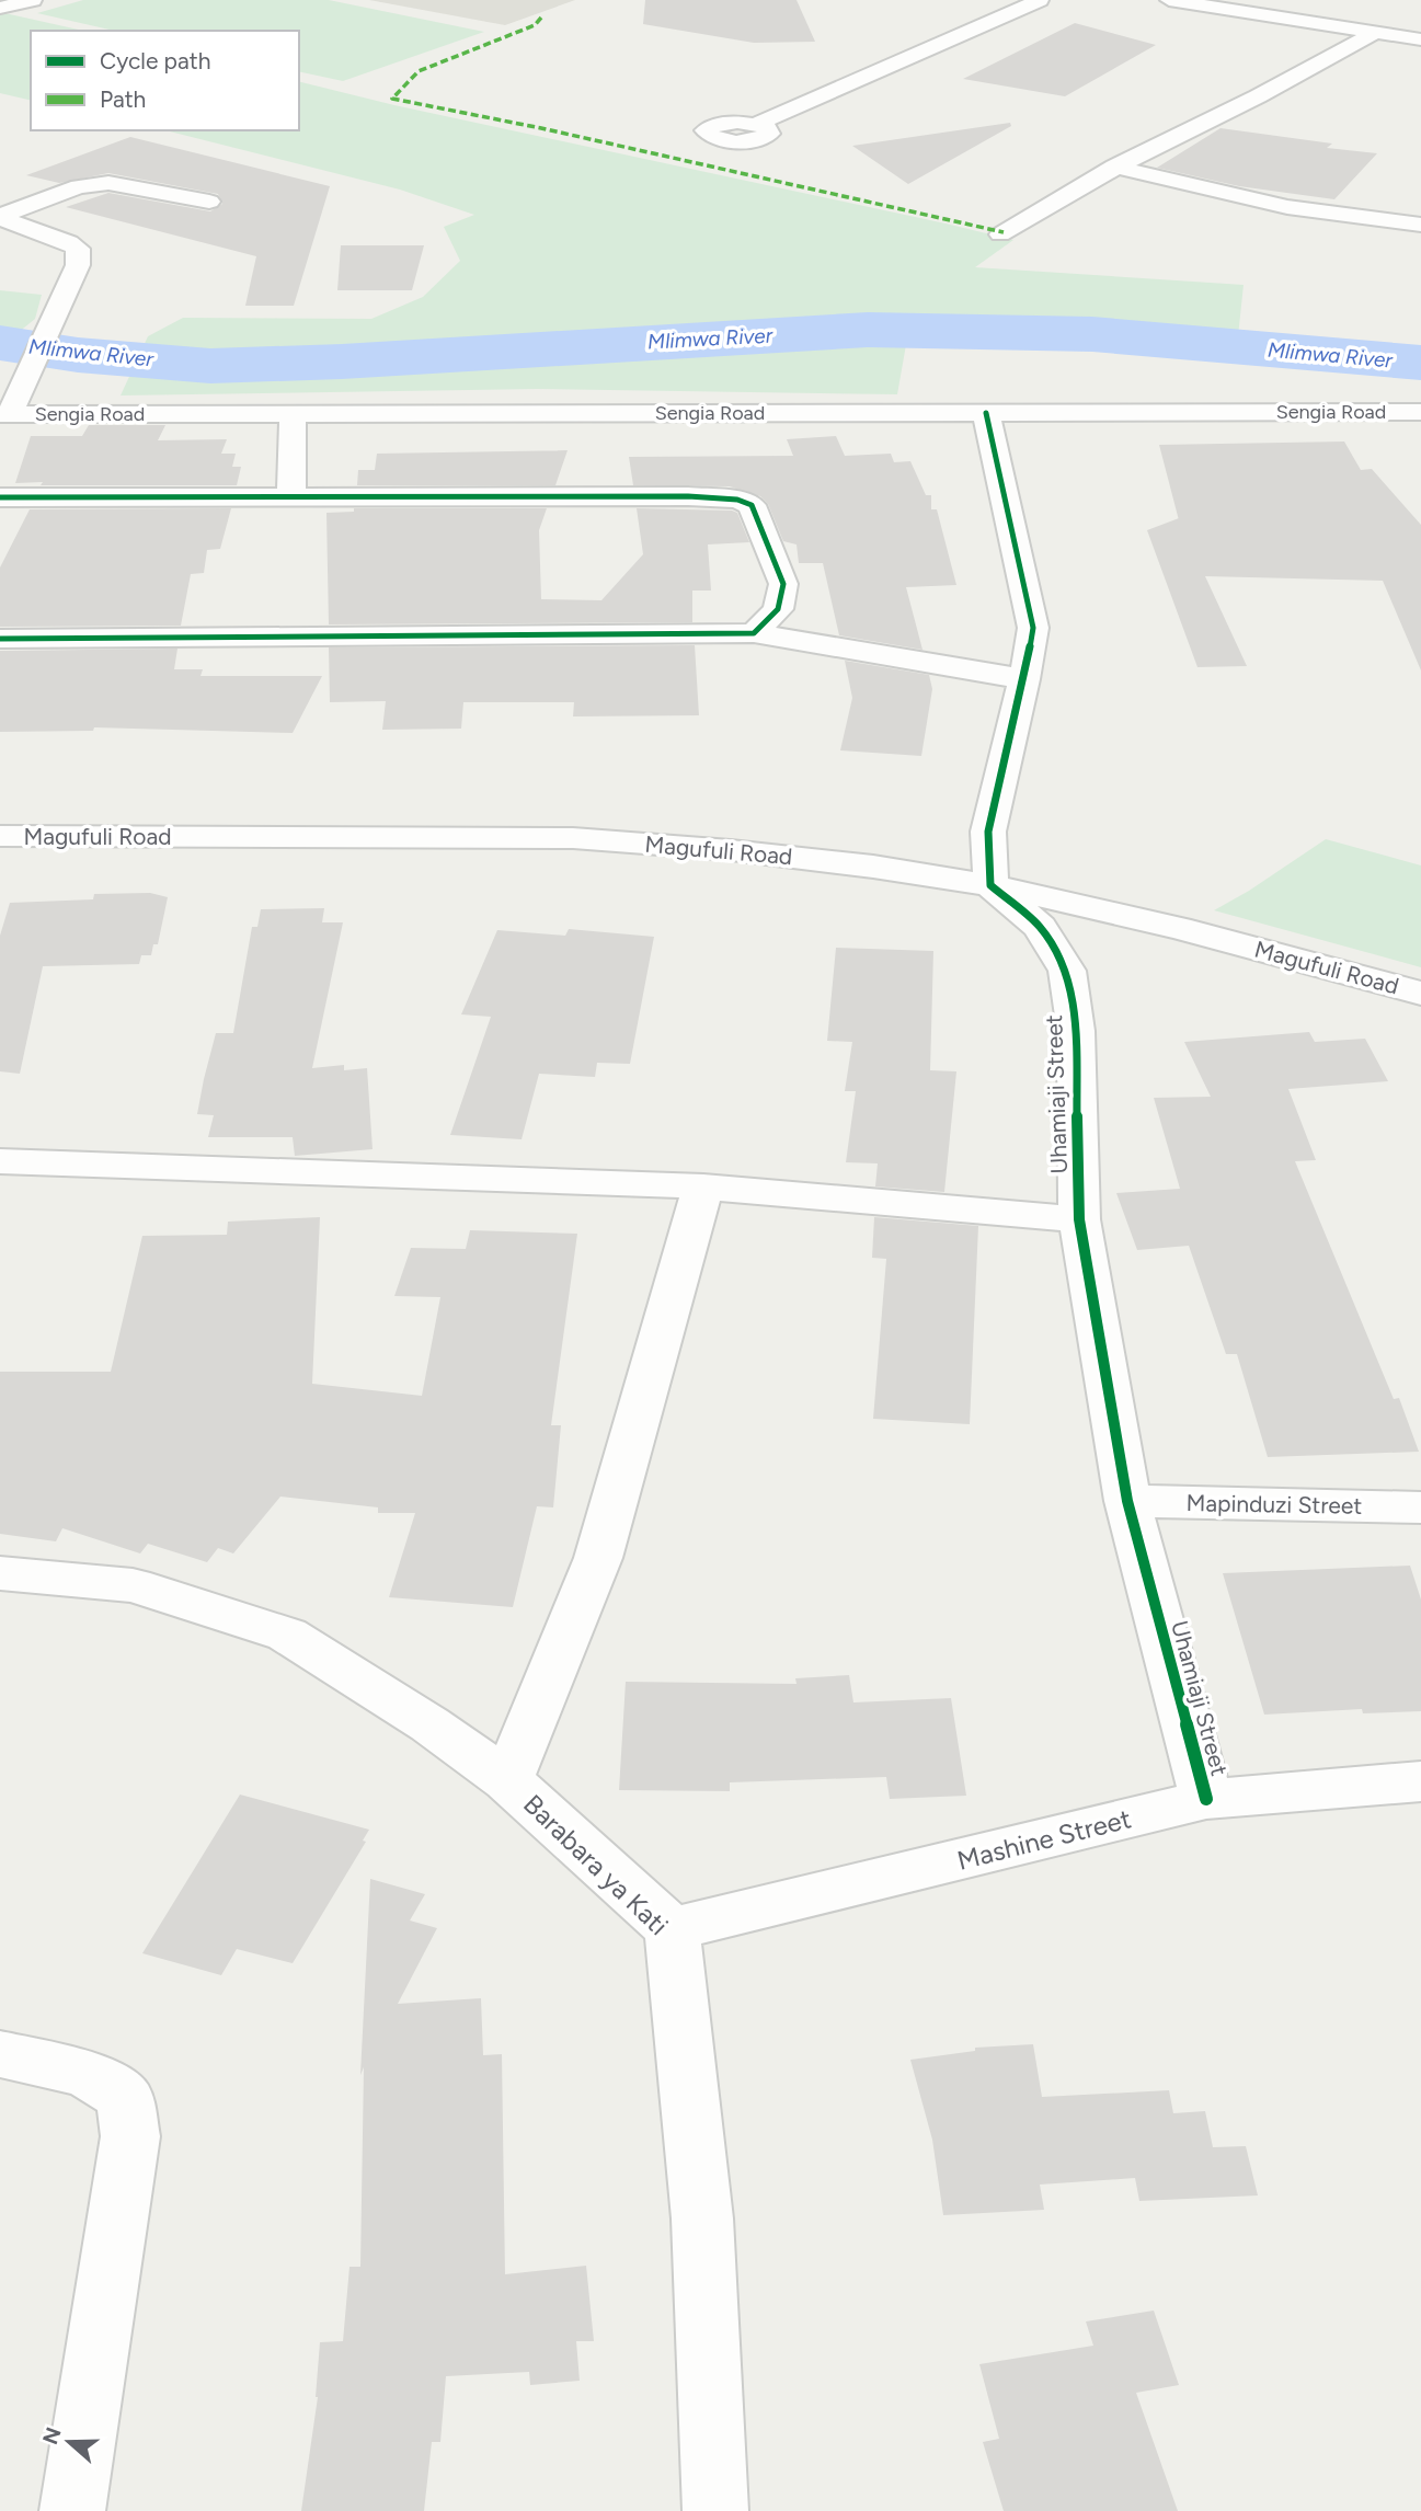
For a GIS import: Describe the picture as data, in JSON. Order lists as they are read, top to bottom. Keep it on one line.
{"streets":{"street":["Sengia Road","Magufuli Road","Uhamiaji Street","Mapinduzi Street","Mashine Street","Barabara ya Kati"]},"crossings":[["Magufuli Road","Uhamiaji Street"],["Uhamiaji Street","Mapinduzi Street"],["Uhamiaji Street","Mashine Street"],["Mashine Street","Barabara ya Kati"]],"water":["Mlimwa River"],"legend":["Cycle path","Path"],"north":"left"}
